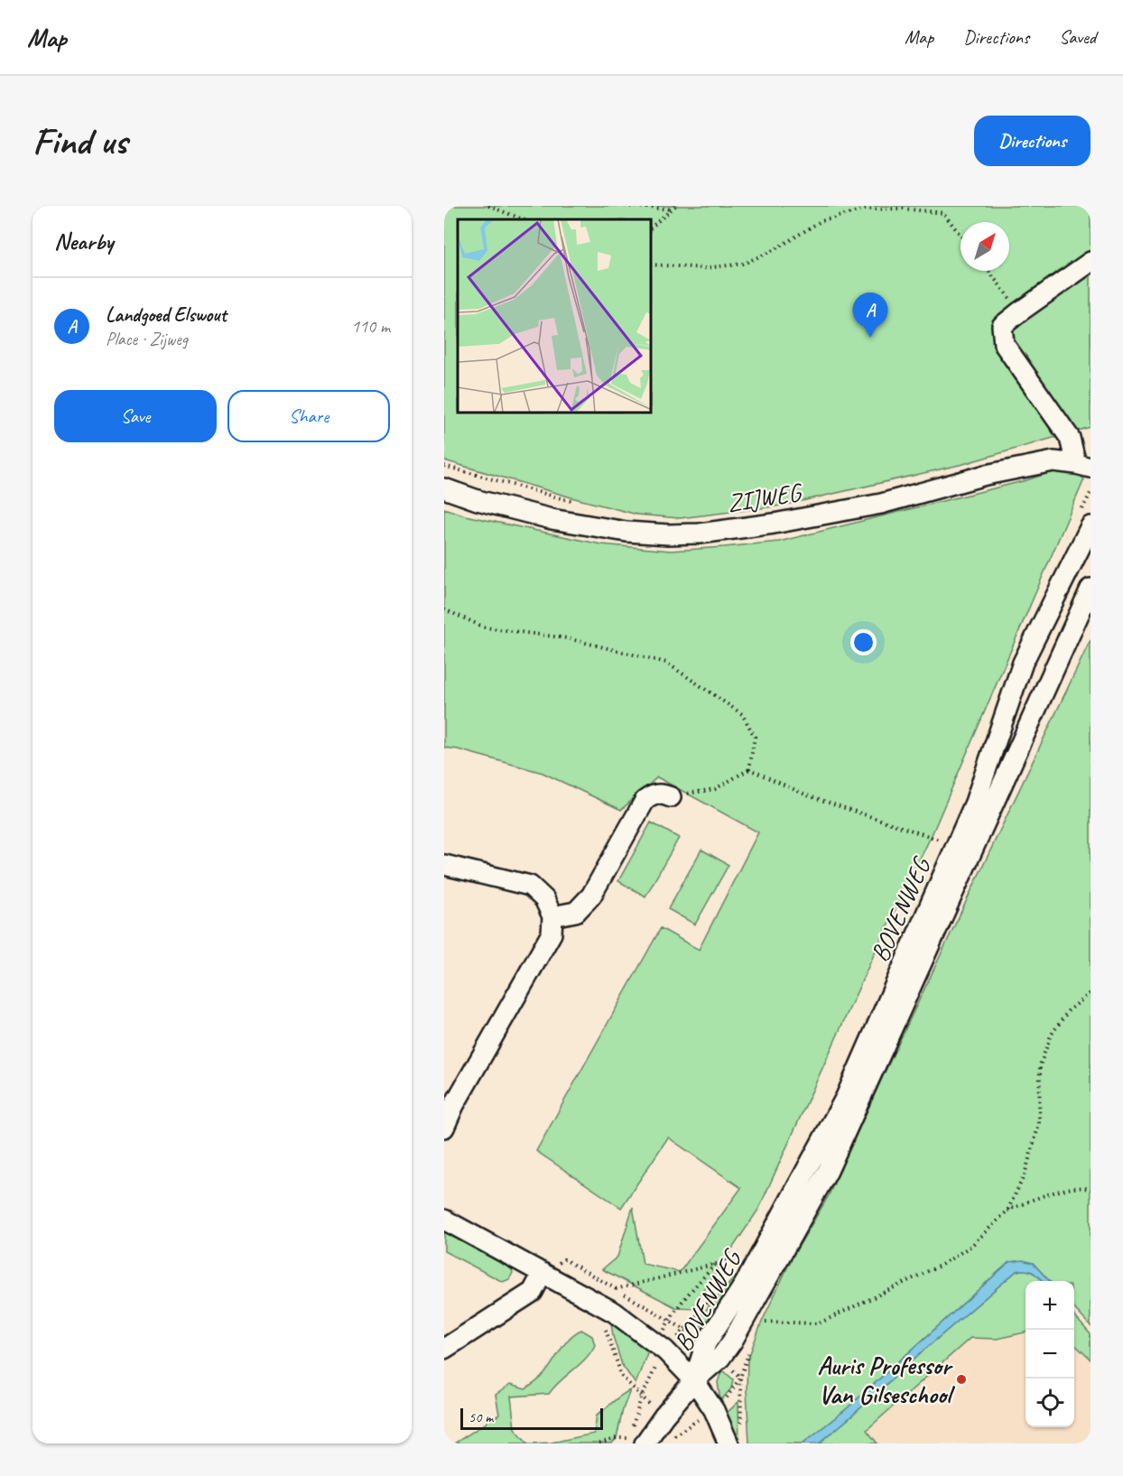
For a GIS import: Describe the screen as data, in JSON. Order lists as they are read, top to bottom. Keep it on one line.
{"streets":{"street":["ZIJWEG","BOVENWEG"]},"places":["Auris Professor Van Gilseschool"],"scale_bar":"50 m","north":"top right","page":{"header":"Map","nav":["Map","Directions","Saved"],"buttons":["Directions",["Save","Share"]],"title":"Find us","heading":"Nearby","list":[{"mark":"A","name":"Landgoed Elswout","note":"Place · Zijweg","value":"110 m"}],"pins":"A","map_buttons":["+","−"],"scale":"50 m"}}
